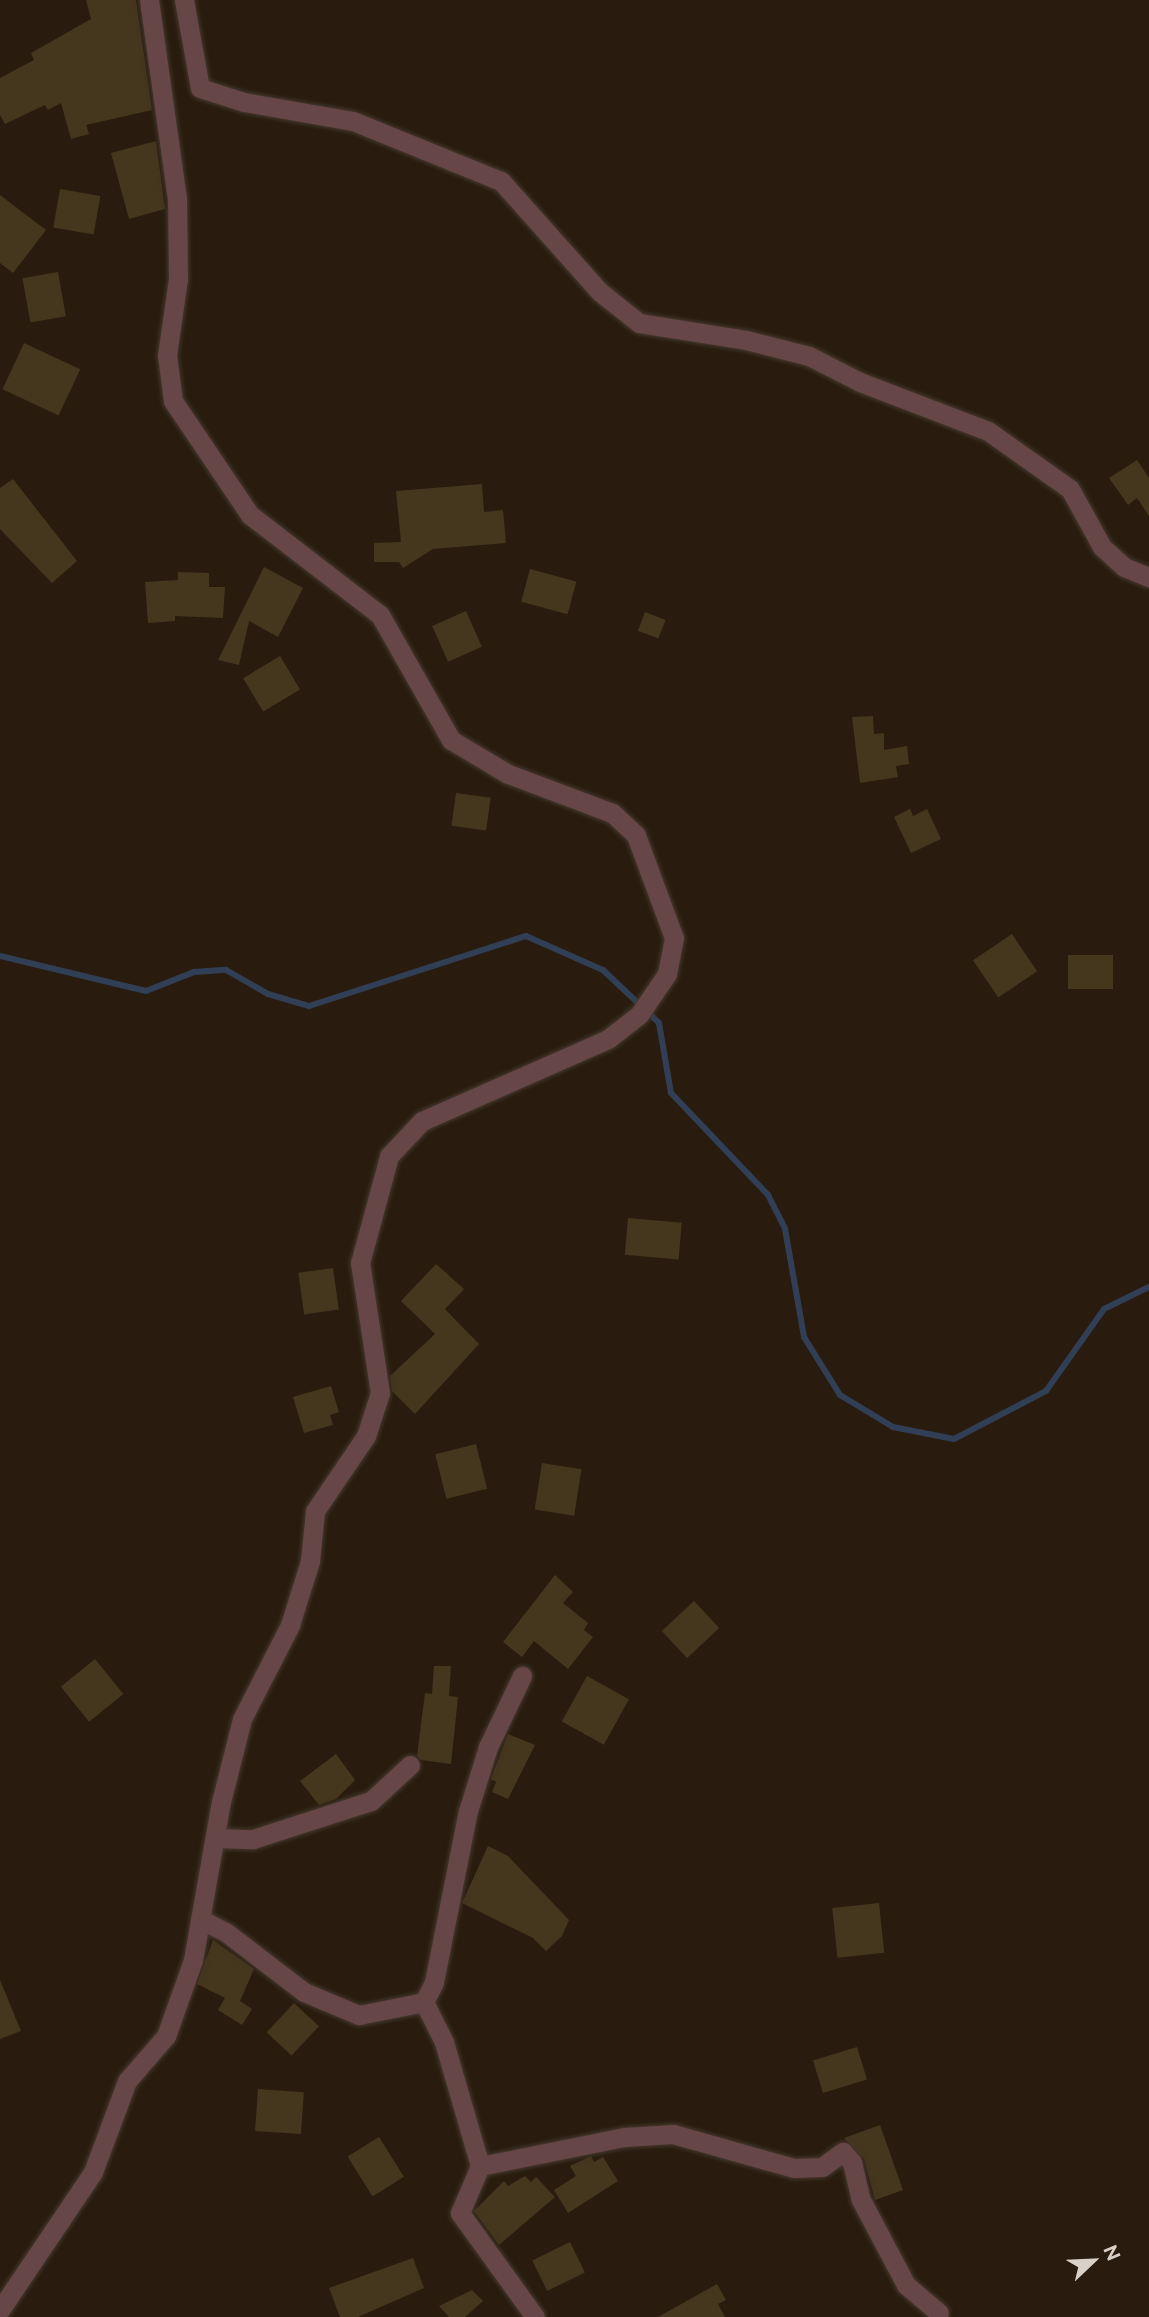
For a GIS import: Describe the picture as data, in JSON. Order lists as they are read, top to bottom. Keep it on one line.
{"north":"top right"}
